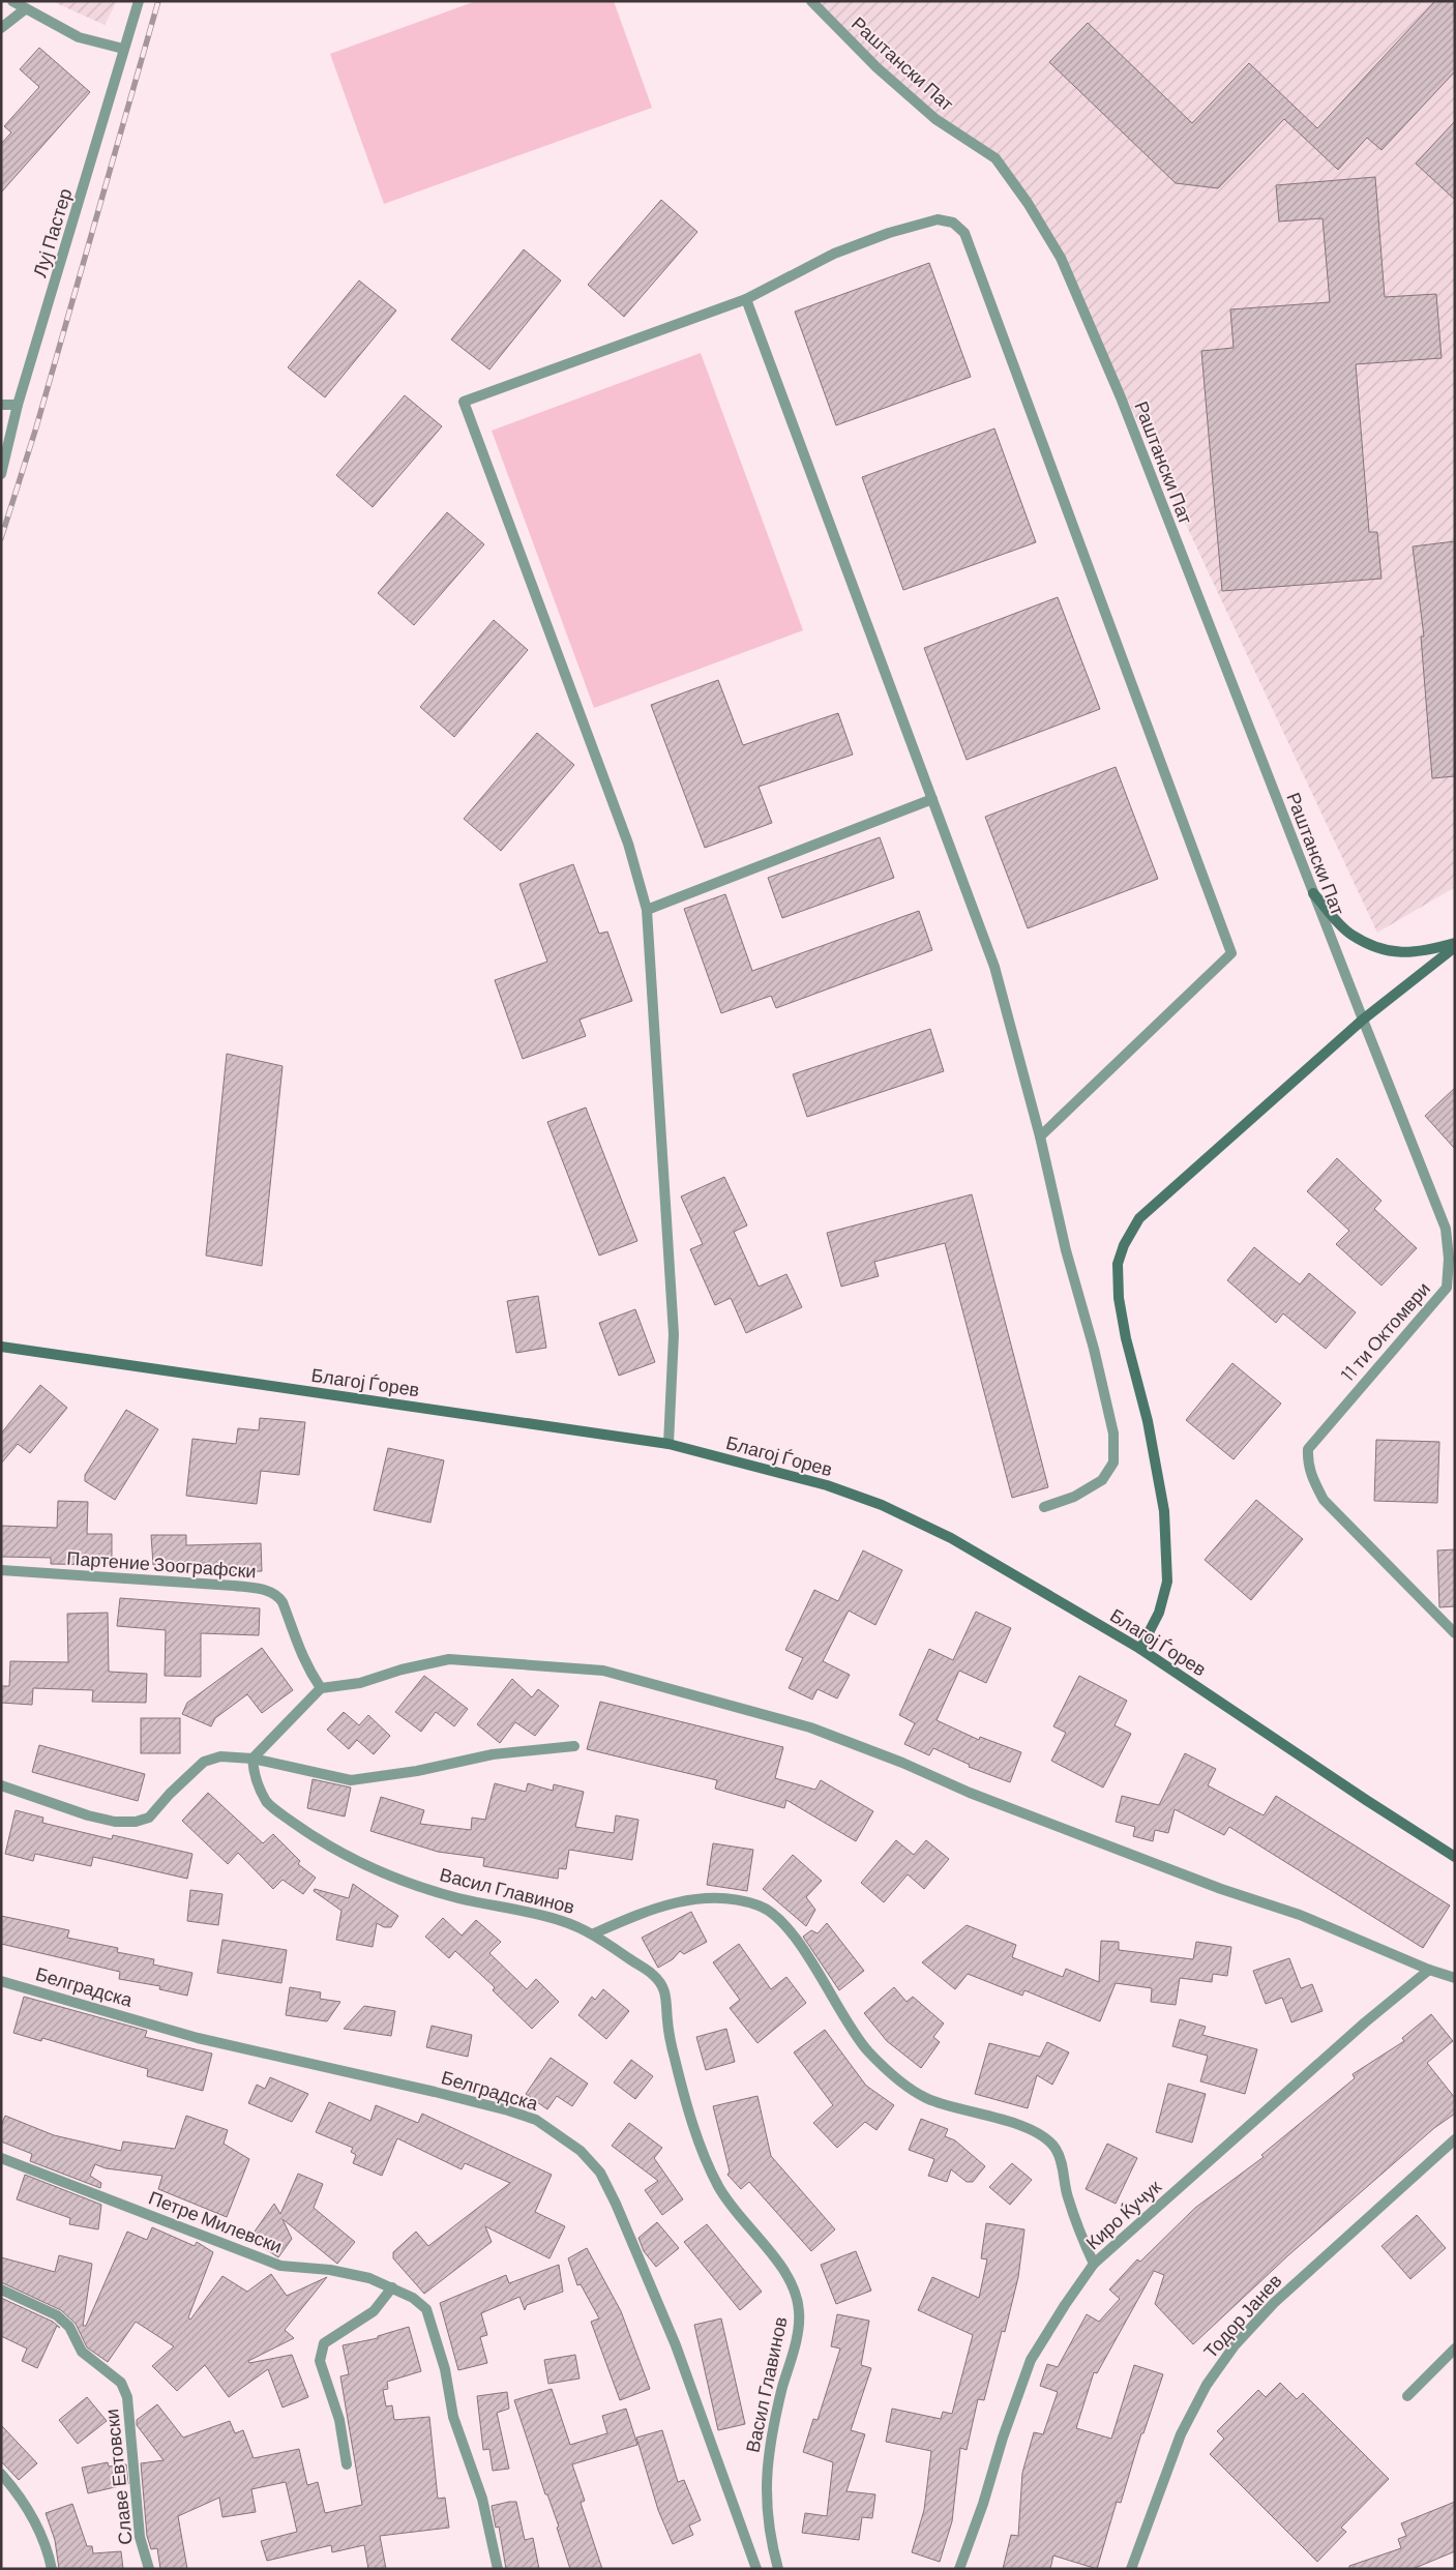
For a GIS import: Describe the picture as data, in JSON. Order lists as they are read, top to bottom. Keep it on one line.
{"streets":{"main road":["Благој Ѓорев"],"street":["Раштански Пат","Луј Пастер","11 ти Октомври","Партение Зоографски","Васил Главинов","Белградска","Киро Ќучук","Петре Милевски","Тодор Јанев","Славе Евтовски"]},"crossings":[["Раштански Пат","11 ти Октомври"]]}
